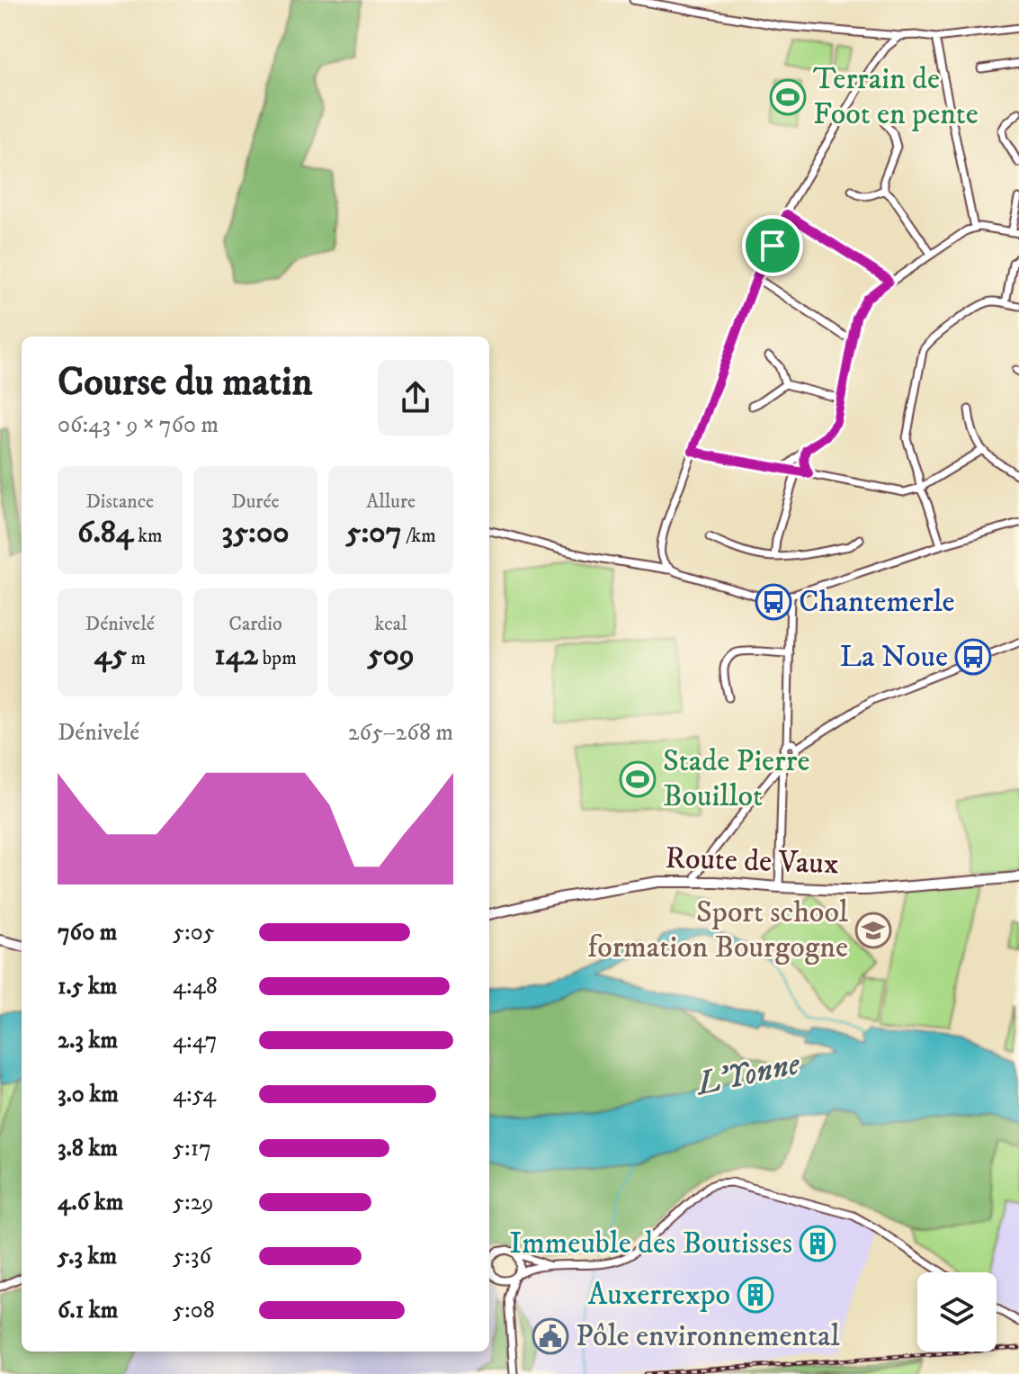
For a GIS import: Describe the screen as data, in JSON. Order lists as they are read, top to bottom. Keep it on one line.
{"streets":{"street":["Route de Vaux"]},"water":["L'Yonne"],"places":{"sports":["Terrain de Foot en pente","Stade Pierre Bouillot"],"bus stop":["Chantemerle","La Noue"],"school or university":["Sport school formation Bourgogne"],"building":["Immeuble des Boutisses","Auxerrexpo"],"public building":["Pôle environnemental"]},"page":{"heading":["Course du matin","06:43 · 9 × 760 m"],"stats":[["Distance","6.84 km"],["Durée","35:00"],["Allure","5:07 /km"],["Dénivelé","45 m"],["Cardio","142 bpm"],["kcal","509"]],"chart":["Dénivelé","265–268 m"],"list":[{"name":"760 m","note":"5:05"},{"name":"1.5 km","note":"4:48"},{"name":"2.3 km","note":"4:47"},{"name":"3.0 km","note":"4:54"},{"name":"3.8 km","note":"5:17"},{"name":"4.6 km","note":"5:29"},{"name":"5.3 km","note":"5:36"},{"name":"6.1 km","note":"5:08"}]}}
